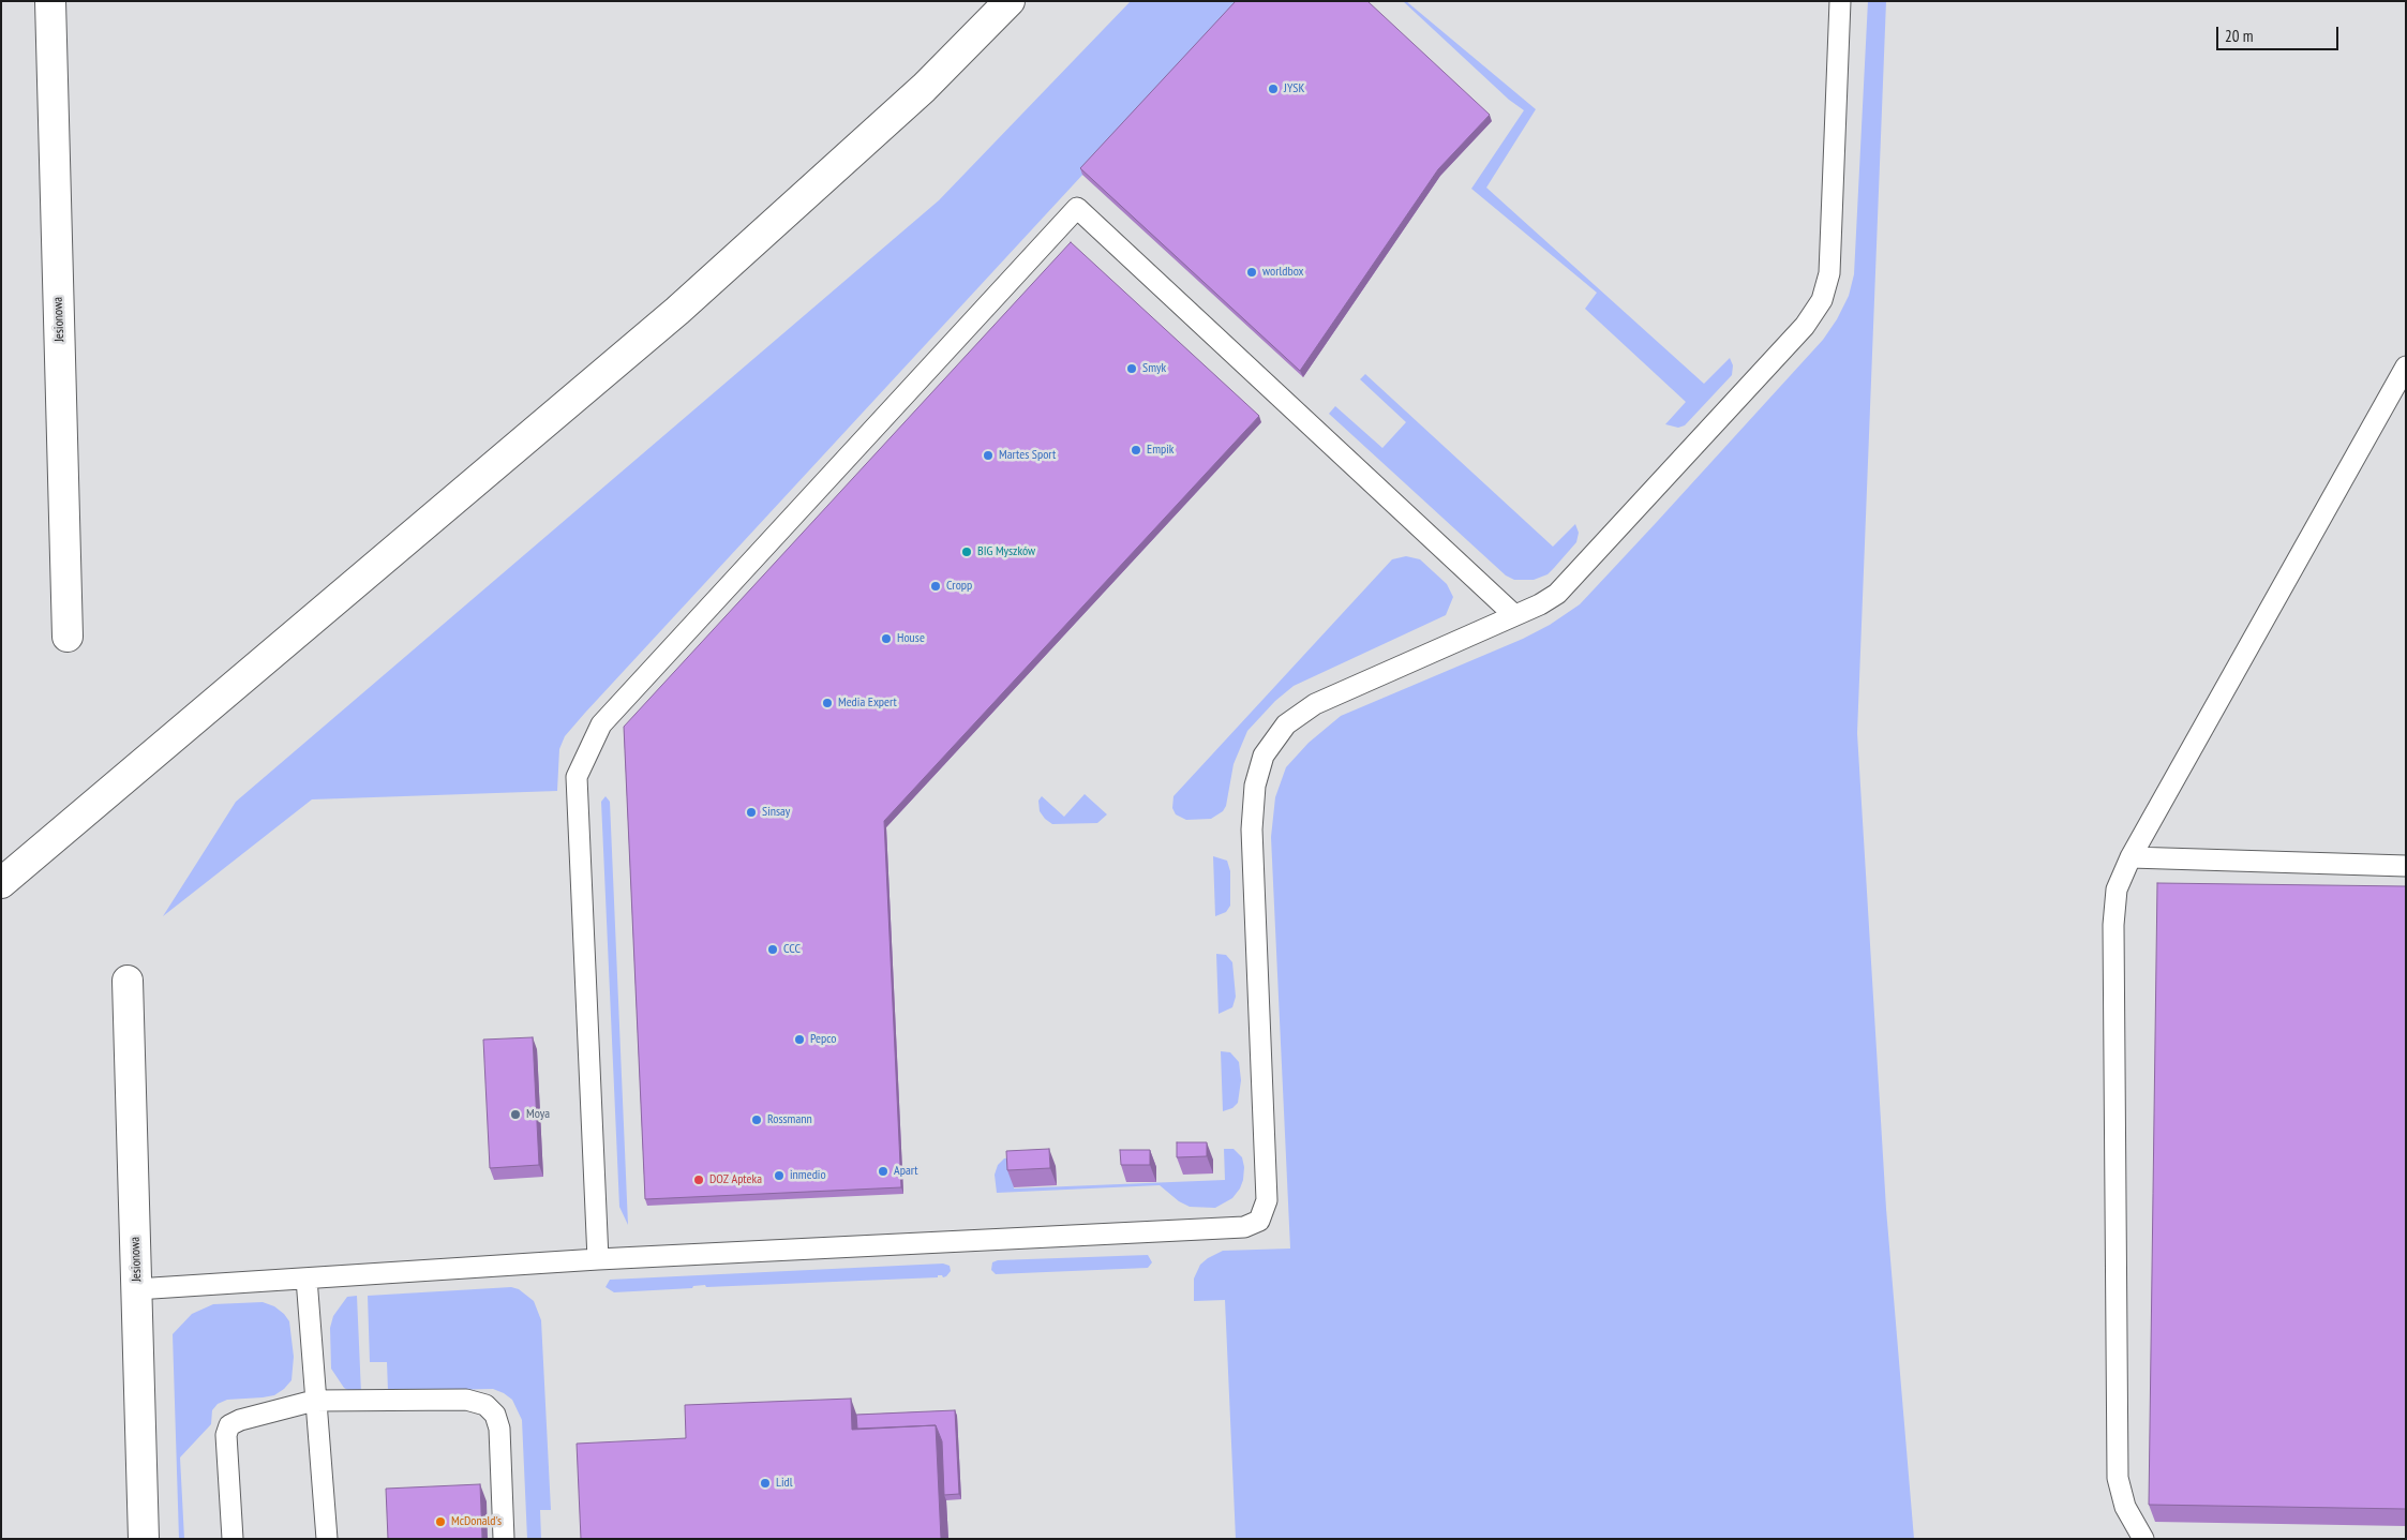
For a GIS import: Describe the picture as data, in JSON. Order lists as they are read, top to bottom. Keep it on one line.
{"streets":{"main road":["Jesionowa"]},"places":["JYSK","worldbox","Smyk","Empik","Martes Sport","BIG Myszków","Cropp","House","Media Expert","Sinsay","CCC","Pepco","Moya","Rossmann","Apart","inmedio","DOZ Apteka","Lidl","McDonald's"],"scale_bar":"20 m"}
